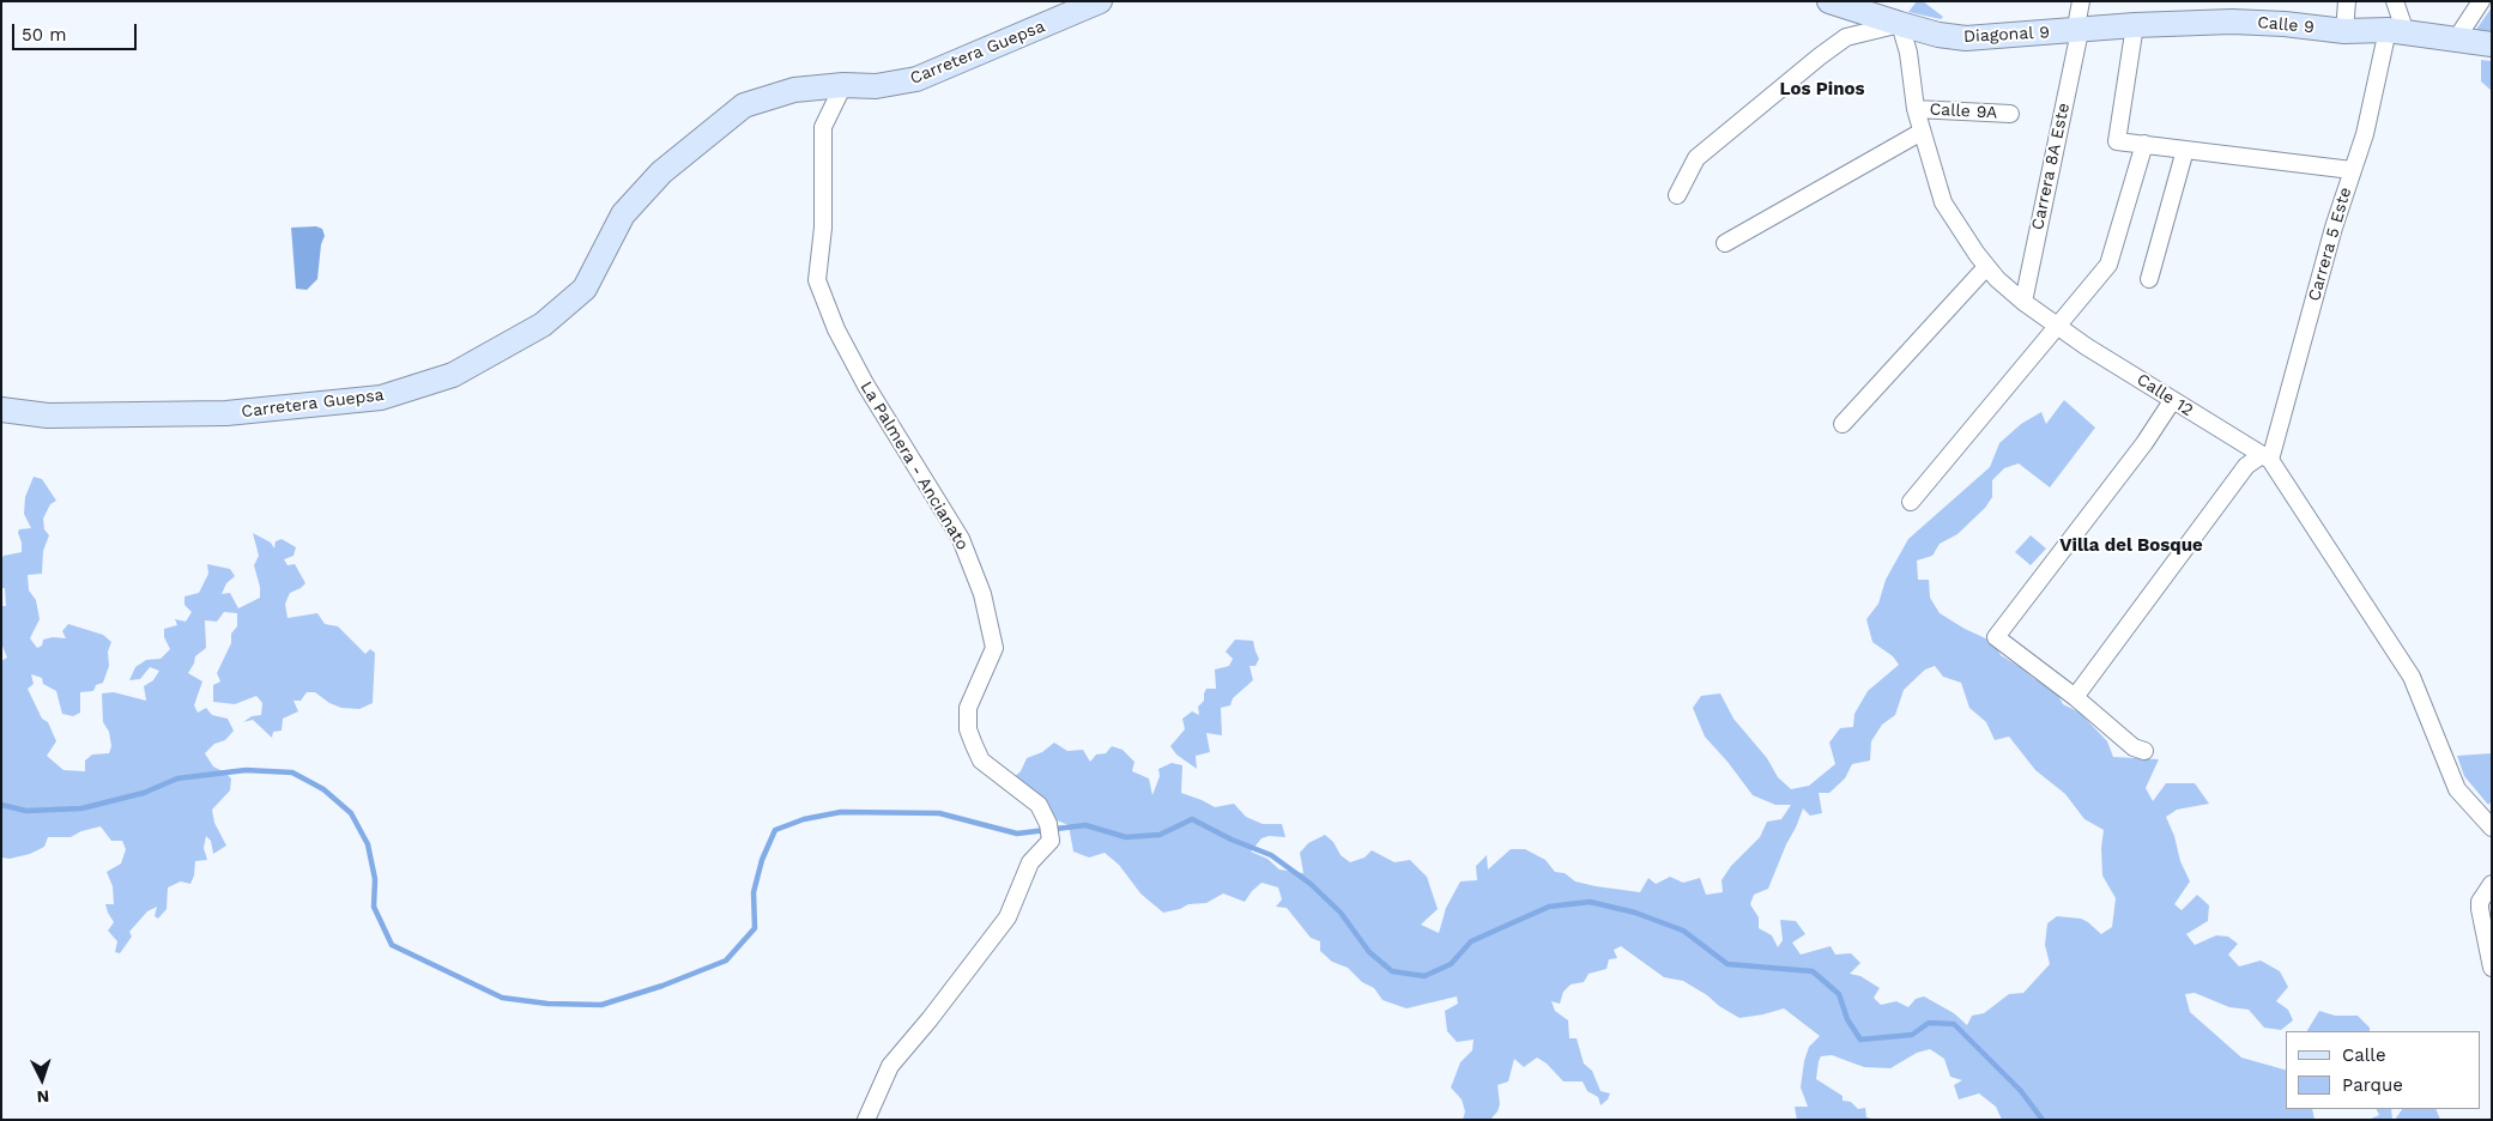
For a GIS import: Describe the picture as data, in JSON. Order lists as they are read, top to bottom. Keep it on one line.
{"streets":{"street":["Calle 9","Diagonal 9","Carretera Guepsa","Calle 9A","Carrera 8A Este","Carrera 5 Este","Calle 12","La Palmera - Ancianato"]},"crossings":[["Calle 9","Diagonal 9"],["Calle 9","Carrera 8A Este"],["Calle 9","Carrera 5 Este"],["Diagonal 9","Carrera 8A Este"],["Diagonal 9","Calle 12"],["Carretera Guepsa","La Palmera - Ancianato"],["Calle 9A","Calle 12"],["Carrera 8A Este","Calle 12"],["Carrera 5 Este","Calle 12"]],"districts":["Los Pinos","Villa del Bosque"],"legend":["Calle","Parque"],"scale_bar":"50 m","north":"bottom"}
